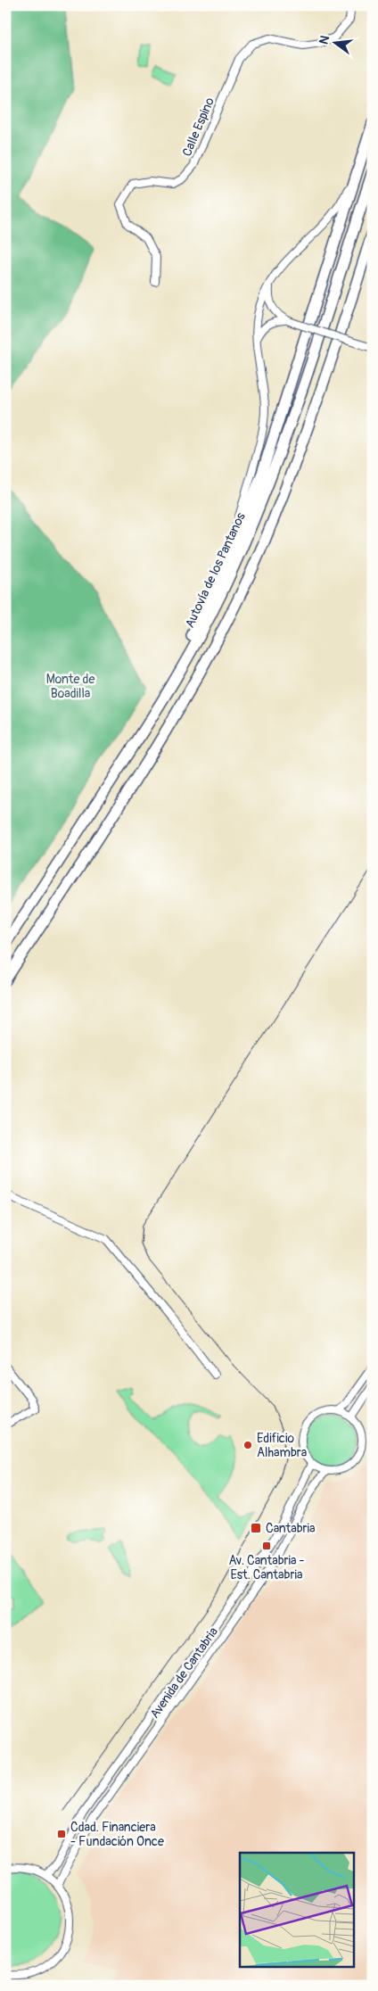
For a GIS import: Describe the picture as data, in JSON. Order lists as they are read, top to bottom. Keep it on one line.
{"streets":{"highway":["Autovía de los Pantanos"],"street":["Calle Espino","Avenida de Cantabria"]},"parks":["Monte de Boadilla"],"places":{"other":["Edificio Alhambra"],"transit":["Cantabria","Av. Cantabria - Est. Cantabria","Cdad. Financiera - Fundación Once"]},"north":"left"}
